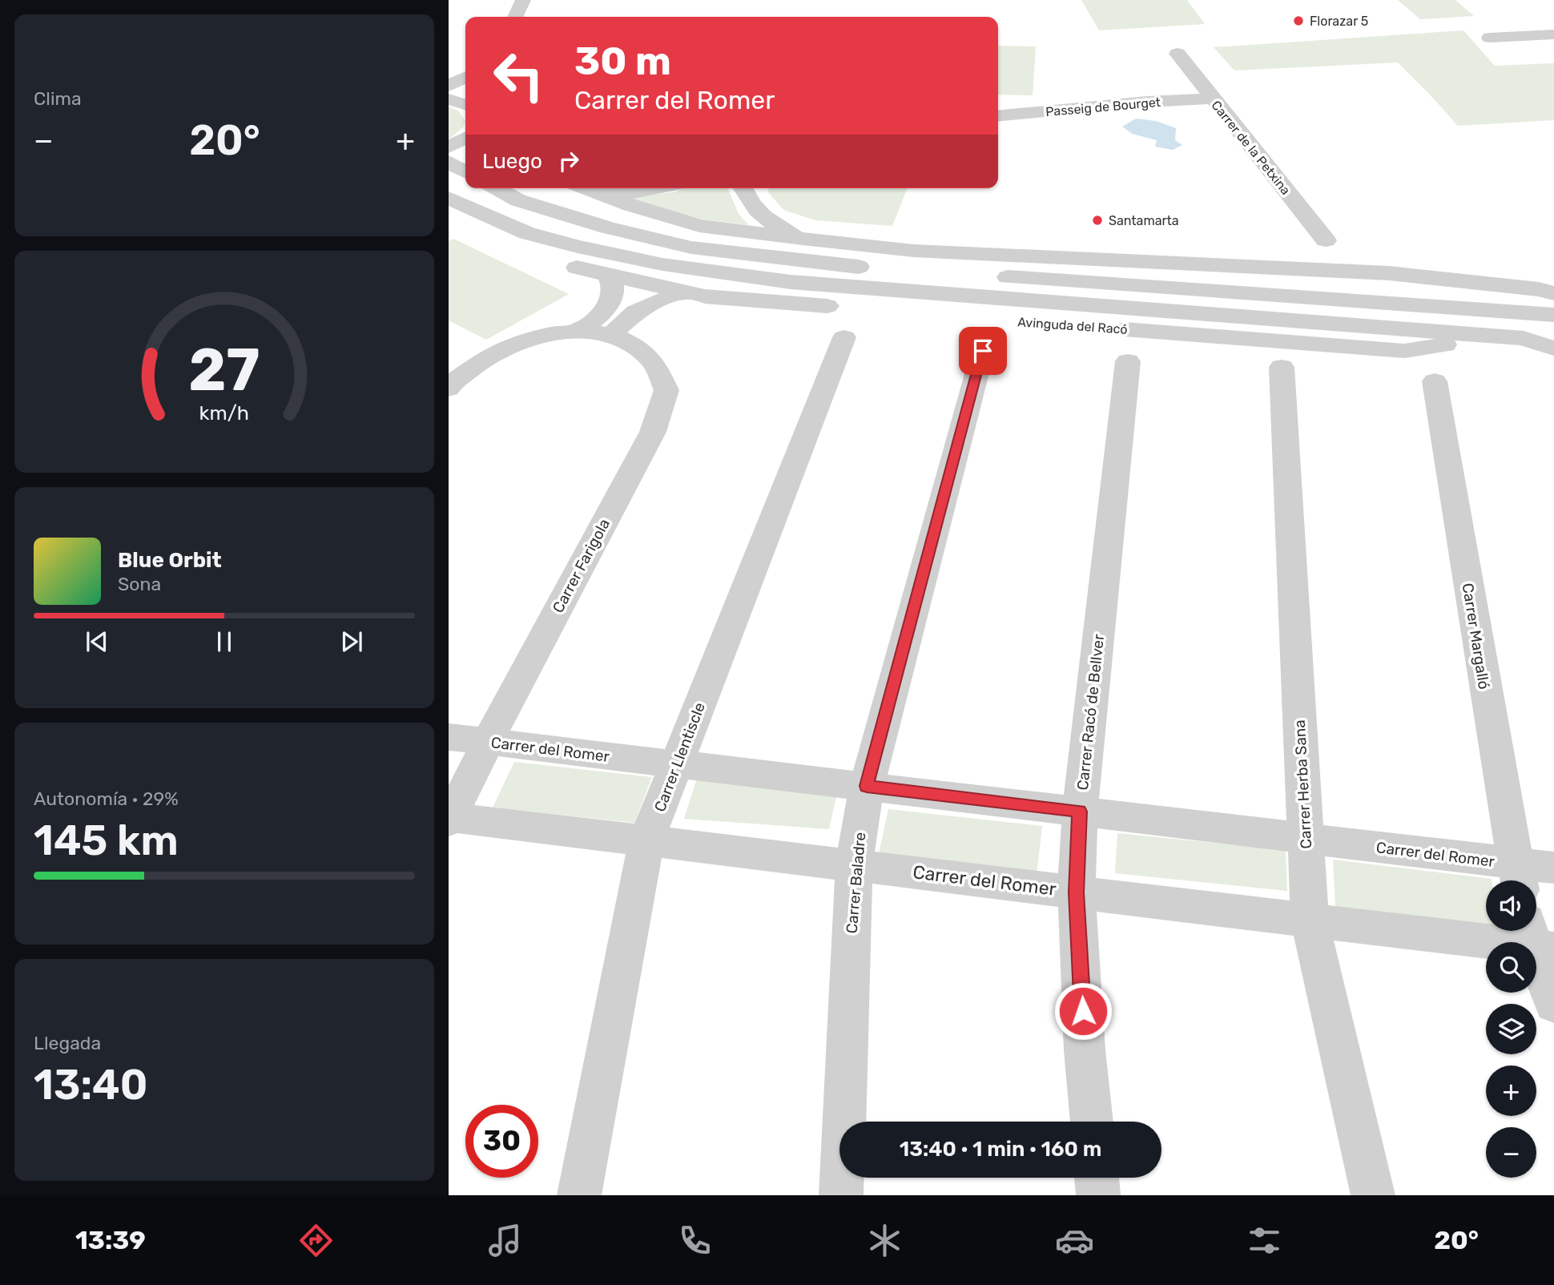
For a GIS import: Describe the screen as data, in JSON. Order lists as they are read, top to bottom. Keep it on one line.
{"streets":{"street":["Passeig de Bourget","Carrer de la Petxina","Avinguda del Racó","Carrer Farigola","Carrer Margalló","Carrer Racó de Bellver","Carrer del Romer","Carrer Llentiscle","Carrer Herba Sana","Carrer Baladre"]},"crossings":[["Passeig de Bourget","Carrer de la Petxina"],["Carrer Farigola","Carrer del Romer"],["Carrer Margalló","Carrer del Romer"],["Carrer Racó de Bellver","Carrer del Romer"],["Carrer del Romer","Carrer Llentiscle"],["Carrer del Romer","Carrer Herba Sana"],["Carrer del Romer","Carrer Baladre"]],"places":["Florazar 5","Santamarta"],"page":{"tile":["Clima",["Autonomía · 29%","145 km"],["Llegada","13:40"]],"turn":["30 m","Carrer del Romer"],"heat":["−","20°","+"],"then":"Luego","song":["Blue Orbit","Sona"],"map_buttons":["+","−"],"limit":"30","trip":"13:40 · 1 min · 160 m","tabs":["13:39","20°"],"gauge":["27","km/h"]}}
